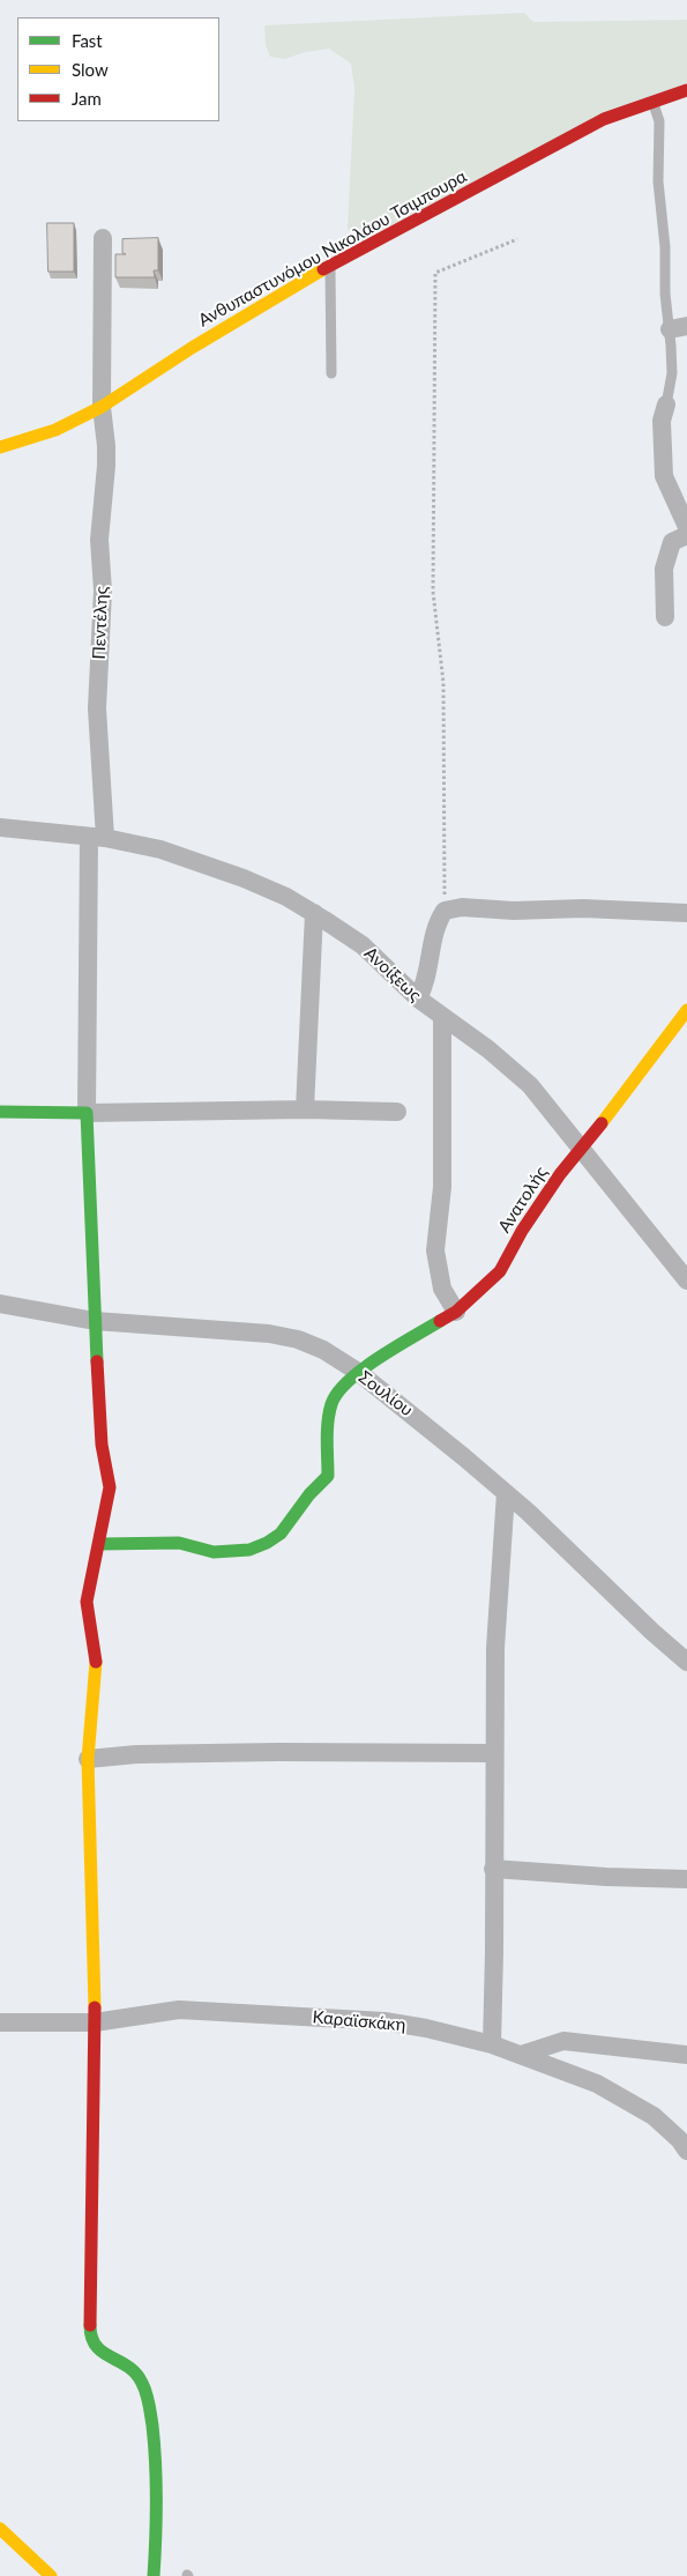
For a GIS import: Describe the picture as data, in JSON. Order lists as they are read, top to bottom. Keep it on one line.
{"streets":{"street":["Ανθυπαστυνόμου Νικολάου Τσιμπουρα","Πεντέλης","Ανοίξεως","Ανατολής","Σουλίου","Καραϊσκάκη"]},"crossings":[["Ανθυπαστυνόμου Νικολάου Τσιμπουρα","Πεντέλης"],["Πεντέλης","Ανοίξεως"],["Ανοίξεως","Ανατολής"],["Ανατολής","Σουλίου"]],"legend":["Fast","Slow","Jam"]}
